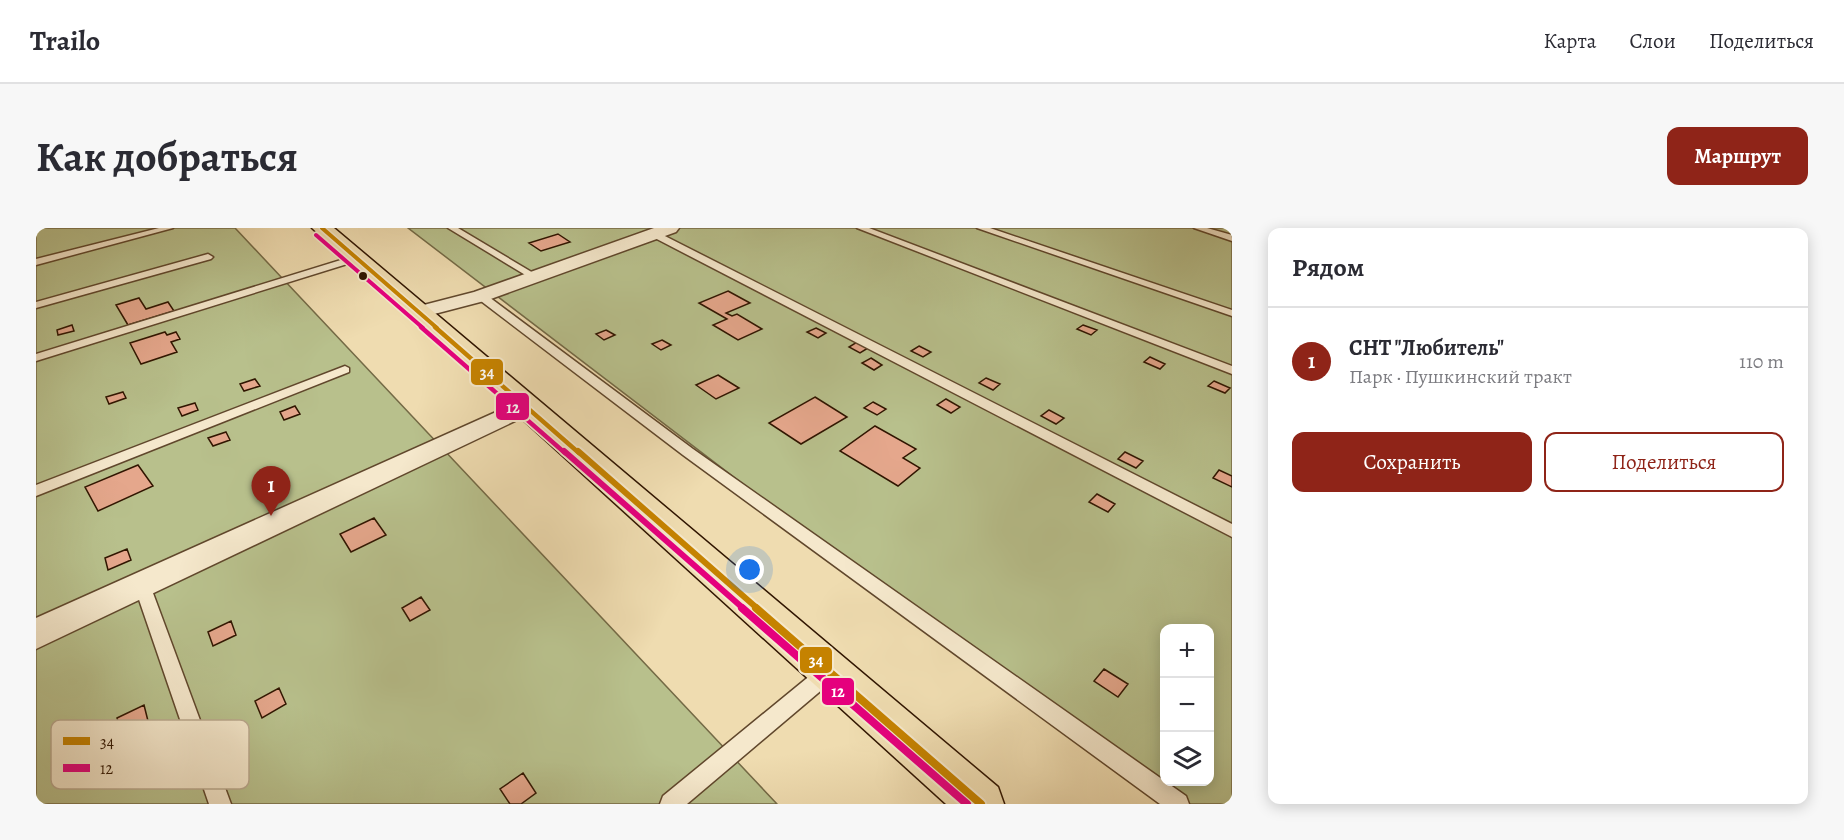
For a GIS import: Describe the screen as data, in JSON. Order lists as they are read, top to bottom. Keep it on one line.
{"lines":["transit line 34","transit line 12"],"legend":["34","12"],"page":{"header":"Trailo","nav":["Карта","Слои","Поделиться"],"buttons":["Маршрут",["Сохранить","Поделиться"]],"title":"Как добраться","heading":"Рядом","list":[{"mark":"1","name":"СНТ \"Любитель\"","note":"Парк · Пушкинский тракт","value":"110 m"}],"pins":"1","map_buttons":["+","−"]}}
